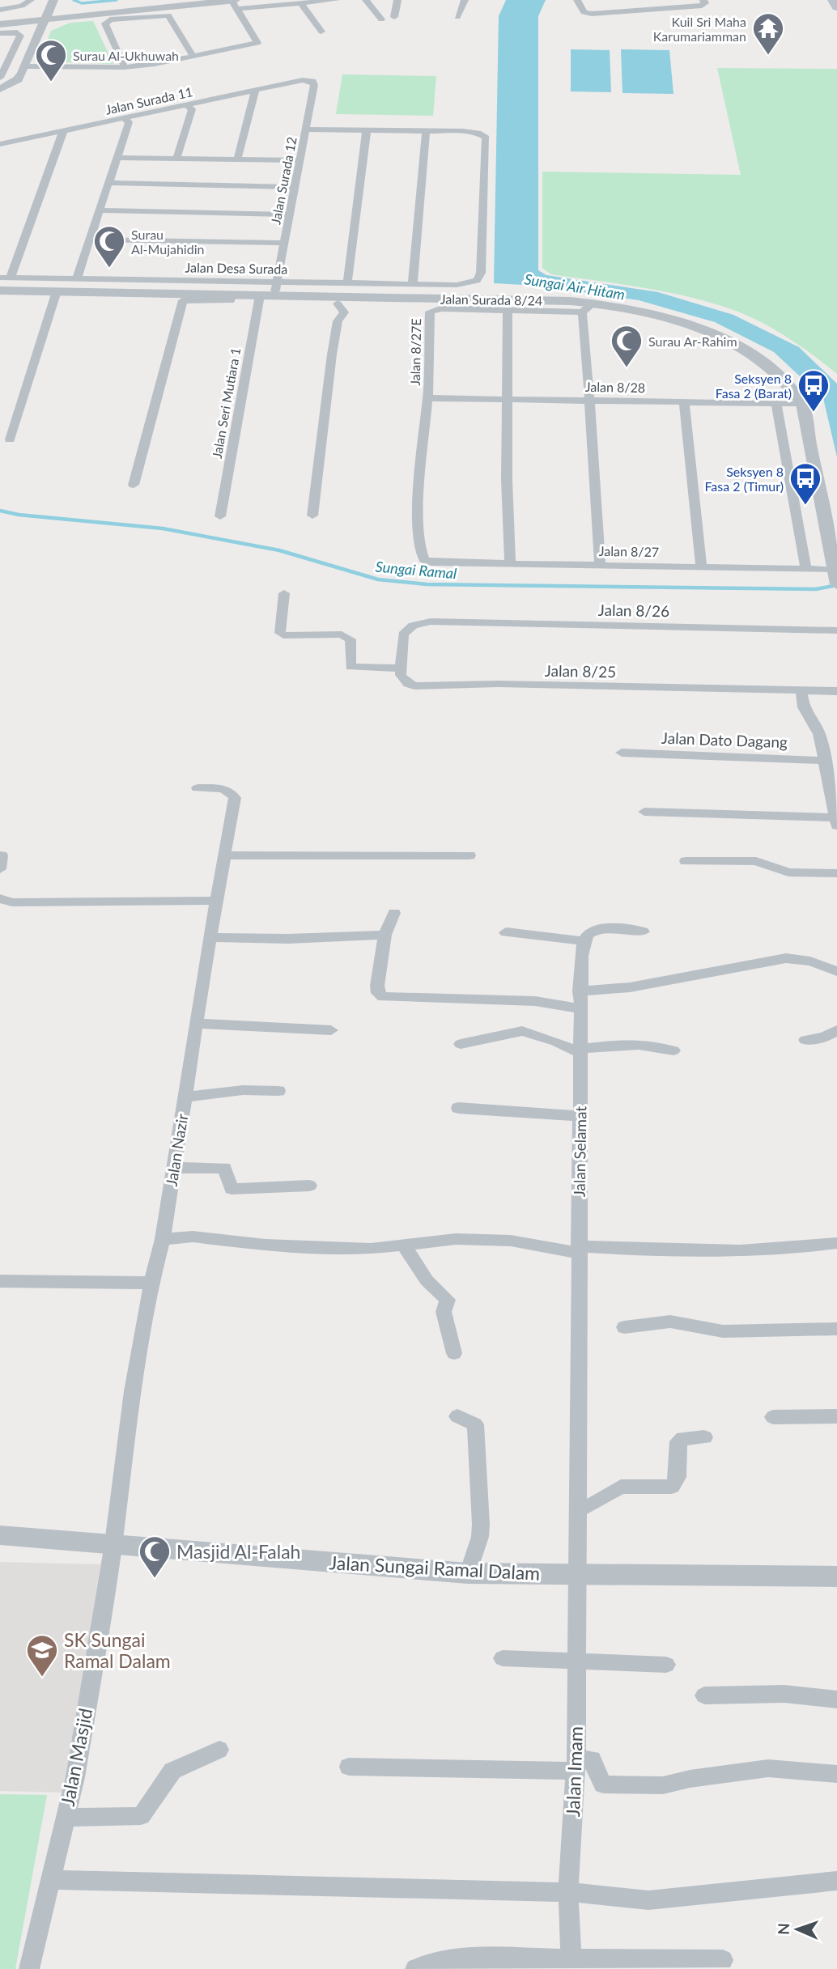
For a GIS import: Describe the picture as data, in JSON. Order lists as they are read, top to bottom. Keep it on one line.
{"streets":{"street":["Jalan Surada 11","Jalan Surada 12","Jalan Desa Surada","Jalan Surada 8/24","Jalan 8/27E","Jalan 8/28","Jalan Seri Mutiara 1","Jalan 8/27","Jalan 8/26","Jalan 8/25","Jalan Dato Dagang","Jalan Nazir","Jalan Selamat","Jalan Sungai Ramal Dalam","Jalan Masjid","Jalan Imam"]},"crossings":[["Jalan Surada 11","Jalan Surada 12"],["Jalan Surada 12","Jalan Desa Surada"],["Jalan Surada 12","Jalan Surada 8/24"],["Jalan Surada 8/24","Jalan 8/28"],["Jalan Surada 8/24","Jalan Seri Mutiara 1"],["Jalan Surada 8/24","Jalan 8/27"],["Jalan 8/27E","Jalan 8/28"],["Jalan 8/27E","Jalan 8/27"],["Jalan 8/26","Jalan 8/25"],["Jalan Nazir","Jalan Sungai Ramal Dalam"],["Jalan Nazir","Jalan Masjid"],["Jalan Selamat","Jalan Sungai Ramal Dalam"],["Jalan Selamat","Jalan Imam"],["Jalan Sungai Ramal Dalam","Jalan Masjid"],["Jalan Sungai Ramal Dalam","Jalan Imam"]],"water":["Sungai Air Hitam","Sungai Ramal"],"places":{"temple":["Kuil Sri Maha Karumariamman"],"mosque":["Surau Al-Ukhuwah","Surau Al-Mujahidin","Surau Ar-Rahim","Masjid Al-Falah"],"bus stop":["Seksyen 8 Fasa 2 (Barat)","Seksyen 8 Fasa 2 (Timur)"],"school or university":["SK Sungai Ramal Dalam"]},"north":"left"}
